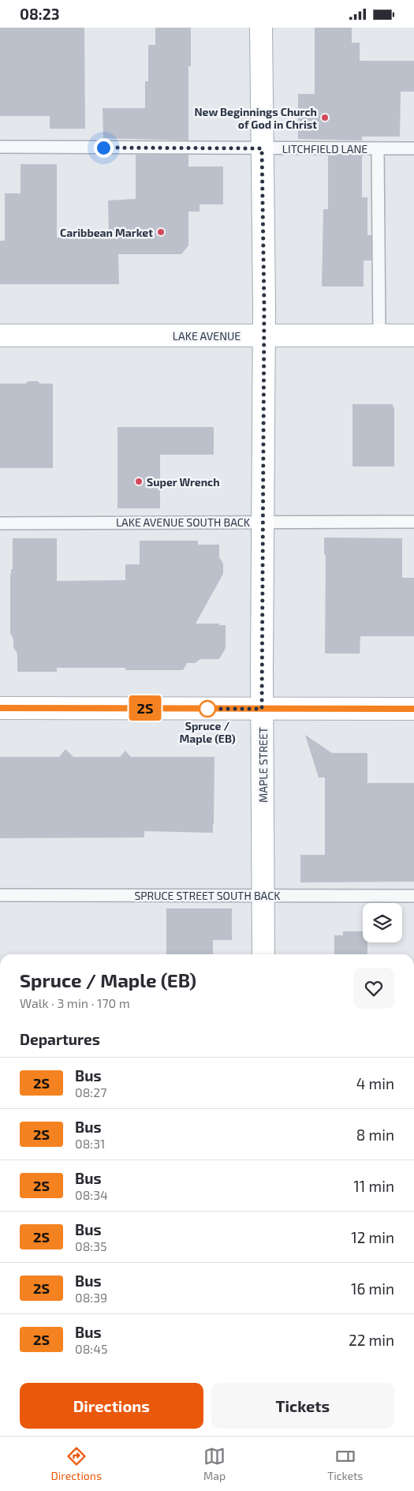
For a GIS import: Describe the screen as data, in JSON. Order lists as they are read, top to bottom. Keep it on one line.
{"streets":{"main road":["LAKE AVENUE","MAPLE STREET"],"lane":["LITCHFIELD LANE","LAKE AVENUE SOUTH BACK","SPRUCE STREET SOUTH BACK"]},"crossings":[["LITCHFIELD LANE","MAPLE STREET"],["LAKE AVENUE","MAPLE STREET"],["LAKE AVENUE SOUTH BACK","MAPLE STREET"],["MAPLE STREET","SPRUCE STREET SOUTH BACK"]],"places":["New Beginnings Church of God in Christ","Caribbean Market","Super Wrench","Spruce / Maple (EB)"],"lines":["bus line 2S"],"page":{"status":"08:23","on_map":"2S","heading":[["Spruce / Maple (EB)","Walk · 3 min · 170 m"],"Departures"],"list":[{"mark":"2S","name":"Bus","note":"08:27","value":"4 min"},{"mark":"2S","name":"Bus","note":"08:31","value":"8 min"},{"mark":"2S","name":"Bus","note":"08:34","value":"11 min"},{"mark":"2S","name":"Bus","note":"08:35","value":"12 min"},{"mark":"2S","name":"Bus","note":"08:39","value":"16 min"},{"mark":"2S","name":"Bus","note":"08:45","value":"22 min"}],"buttons":["Directions","Tickets"],"tabs":["Directions","Map","Tickets"]}}
